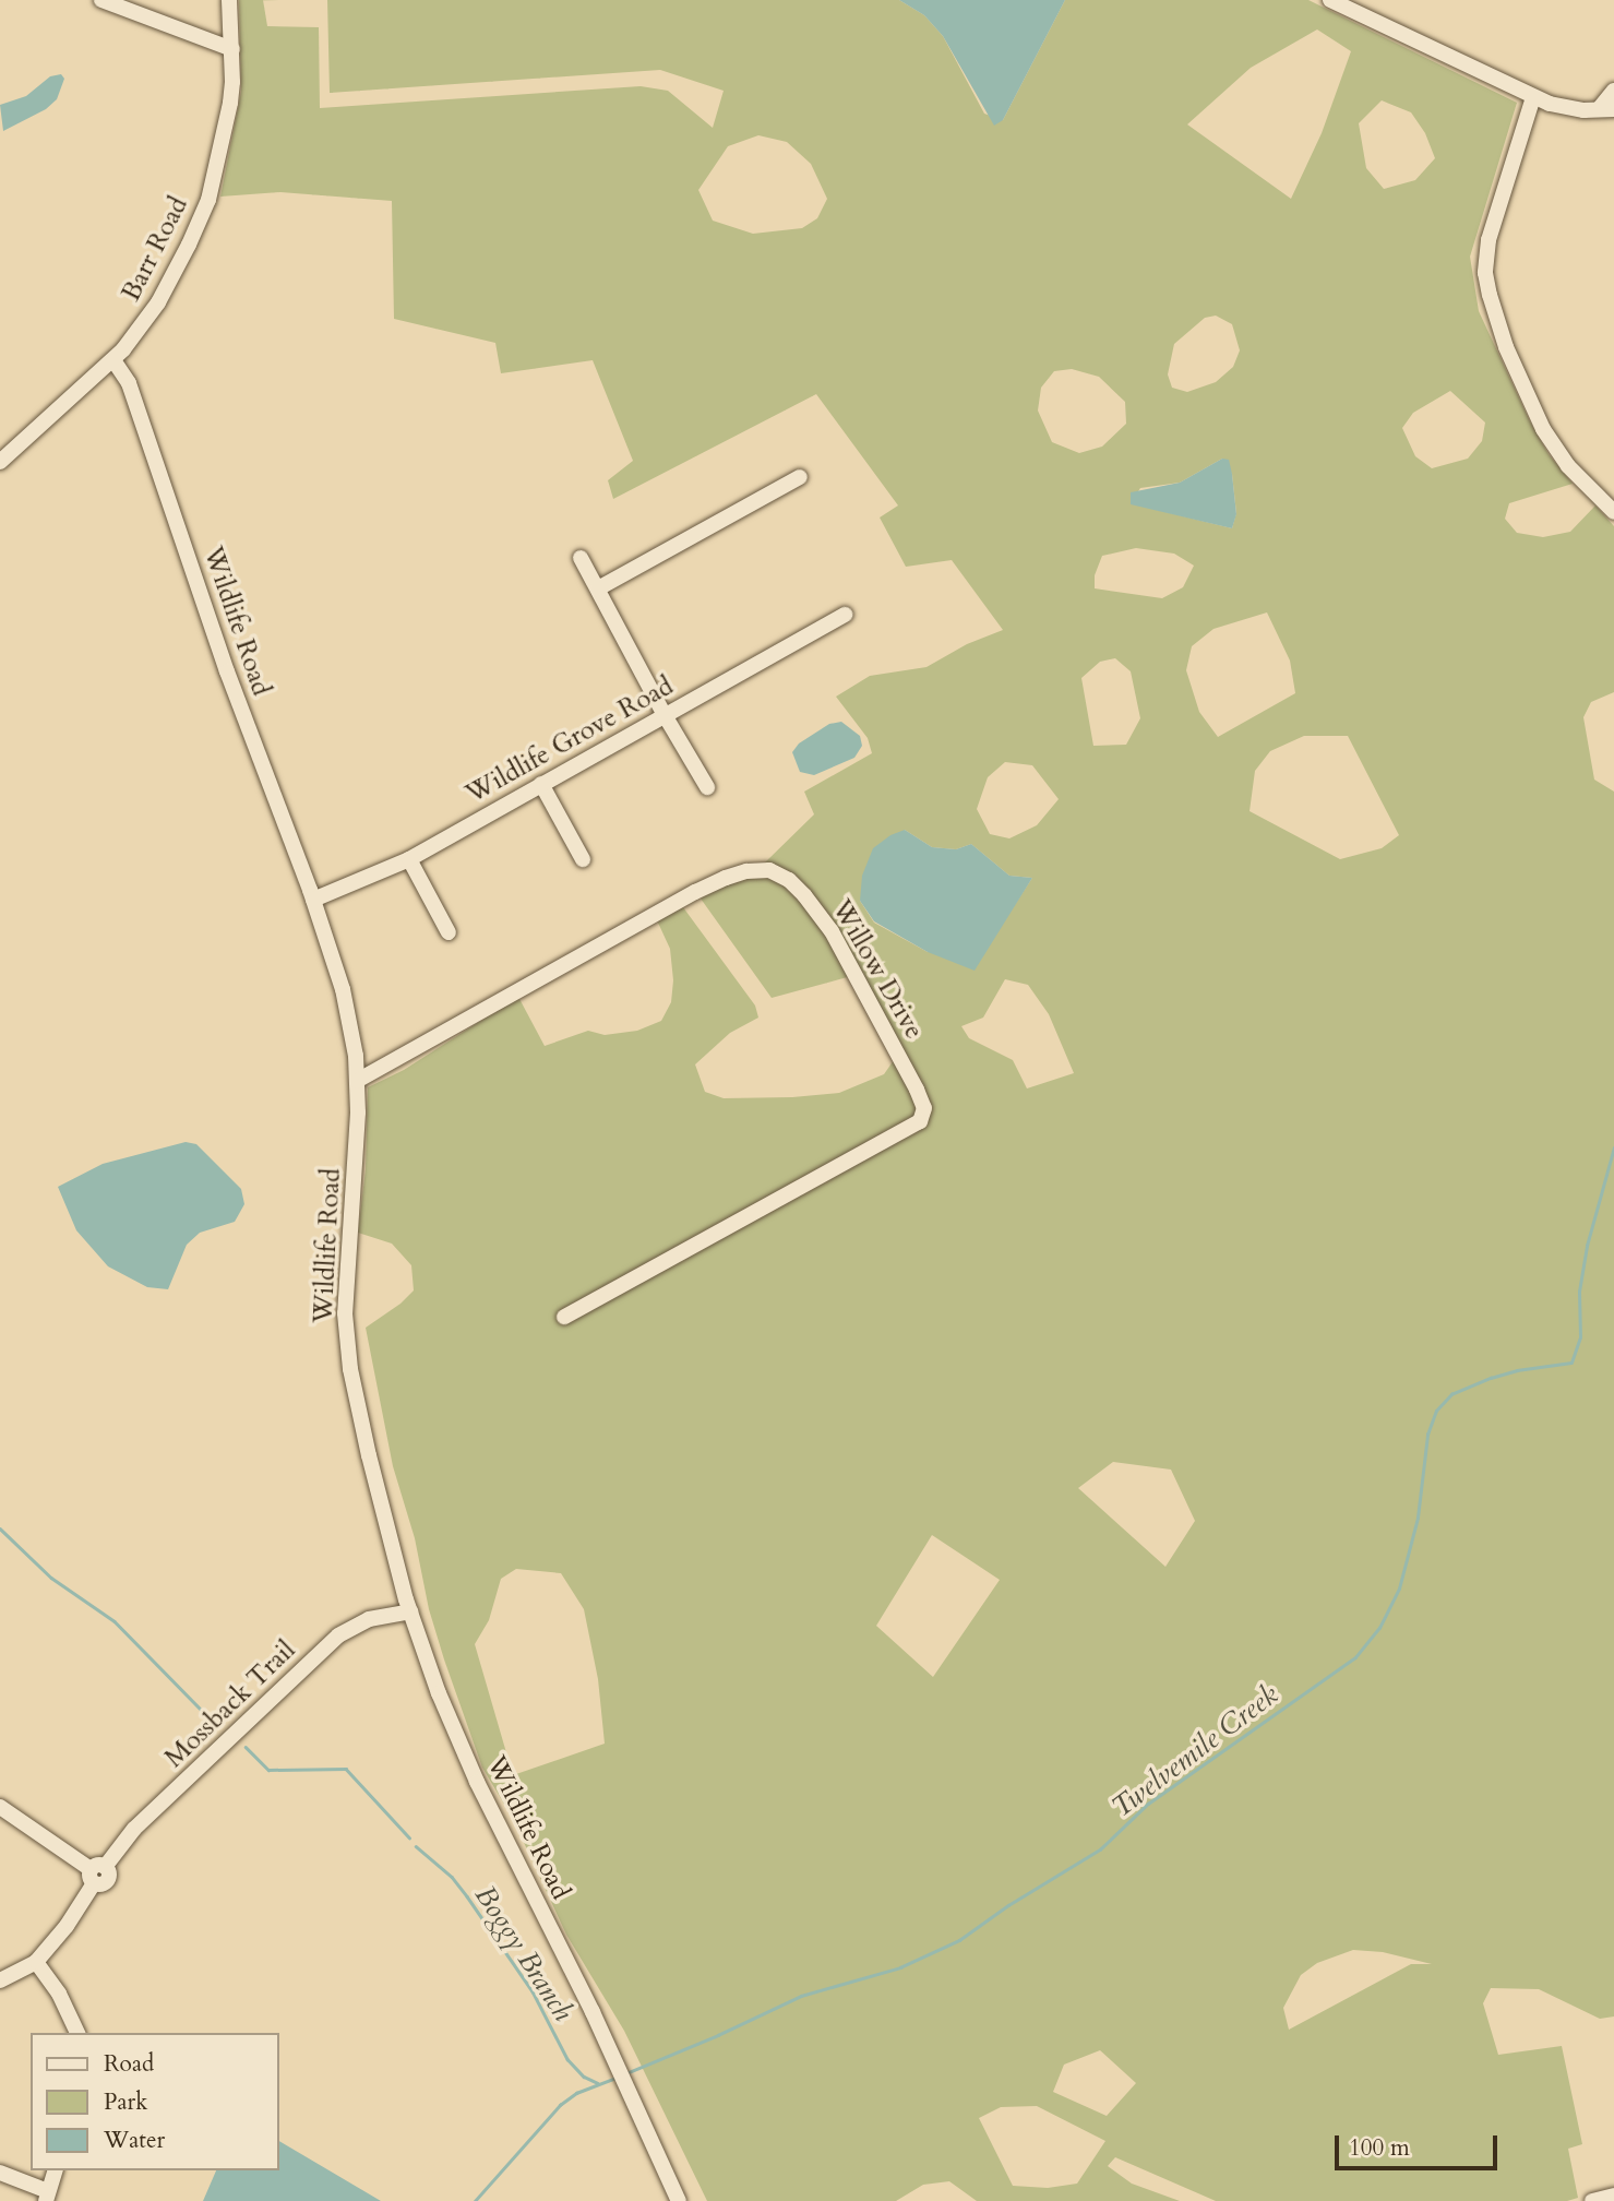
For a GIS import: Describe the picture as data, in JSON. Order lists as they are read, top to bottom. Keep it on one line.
{"streets":{"street":["Barr Road","Wildlife Road","Wildlife Grove Road","Willow Drive","Mossback Trail"]},"crossings":[["Barr Road","Wildlife Road"],["Wildlife Road","Wildlife Grove Road"],["Wildlife Road","Willow Drive"],["Wildlife Road","Mossback Trail"]],"water":["Twelvemile Creek","Boggy Branch"],"legend":["Road","Park","Water"],"scale_bar":"100 m"}
